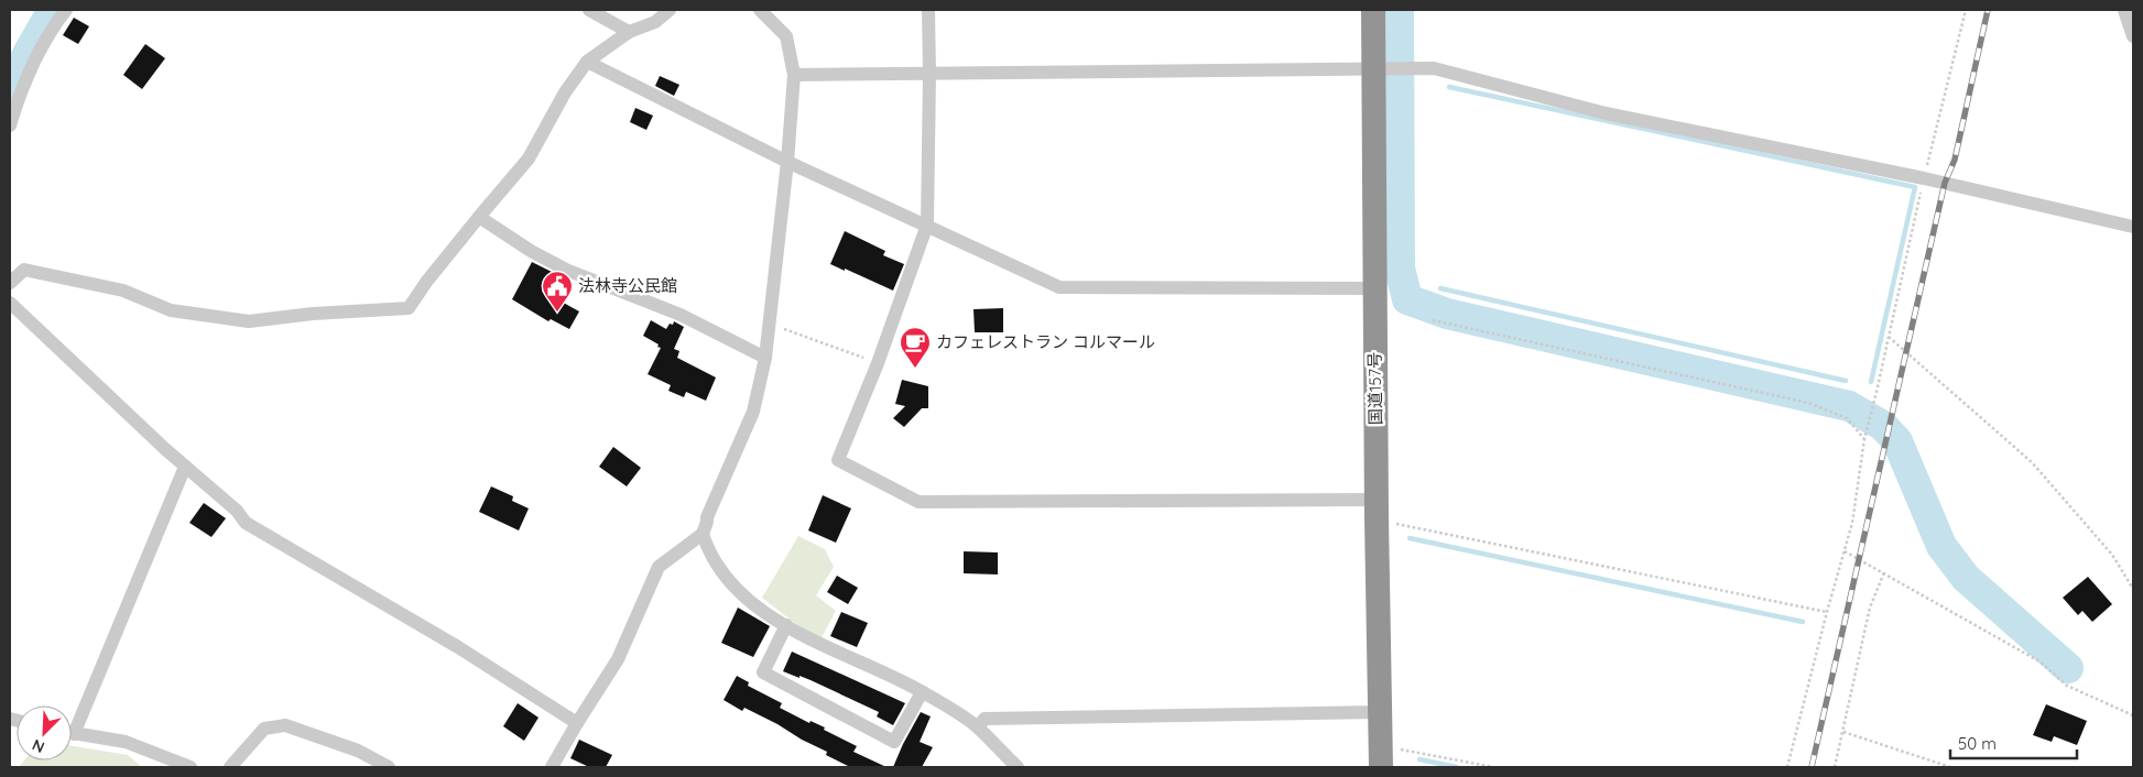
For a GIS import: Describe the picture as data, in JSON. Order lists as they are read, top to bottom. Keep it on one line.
{"streets":{"highway":["国道157号"]},"places":{"public building":["法林寺公民館"],"cafe":["カフェレストラン コルマール"]},"scale_bar":"50 m","north":"bottom left"}
